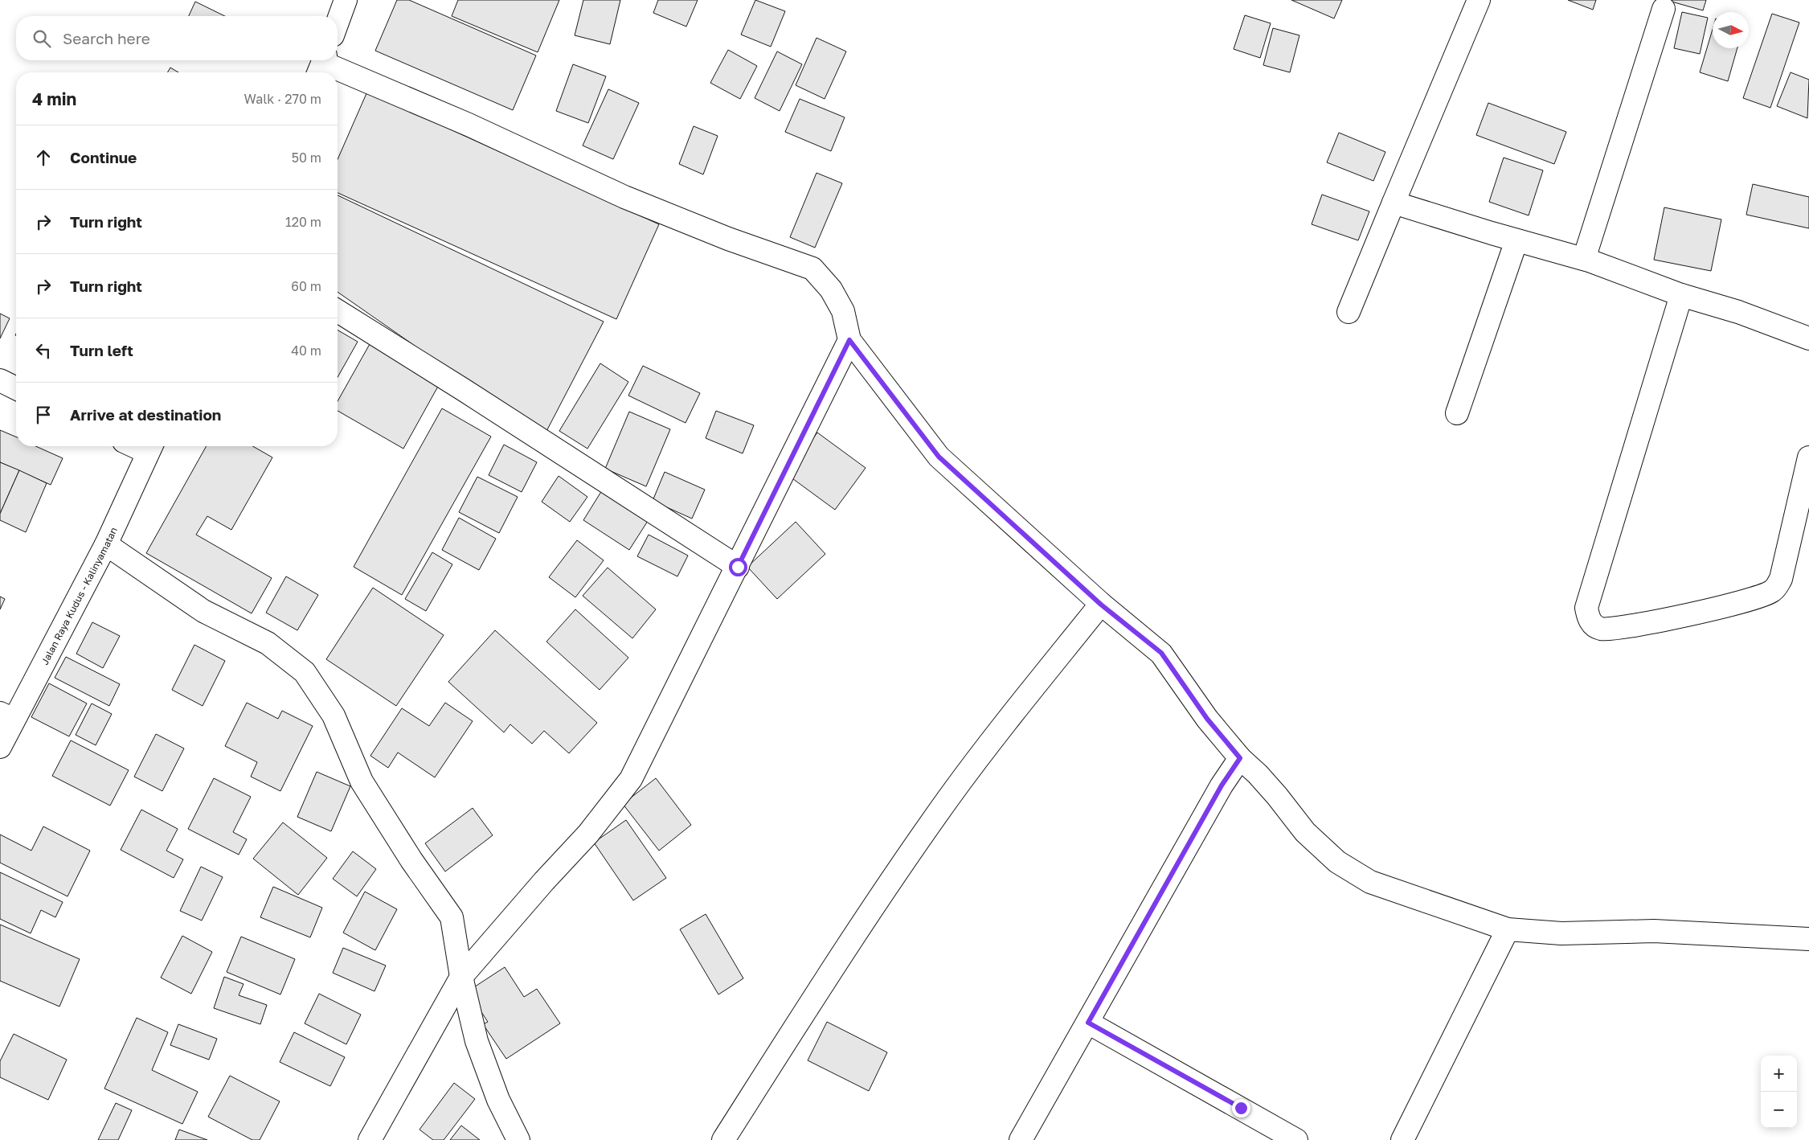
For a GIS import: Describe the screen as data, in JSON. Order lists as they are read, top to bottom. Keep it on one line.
{"streets":{"street":["Jalan Raya Kudus - Kalinyamatan"]},"north":"right","page":{"search":"Search here","heading":["4 min","Walk · 270 m"],"list":[["Continue","50 m"],["Turn right","120 m"],["Turn right","60 m"],["Turn left","40 m"],"Arrive at destination"],"map_buttons":["+","−"]}}
